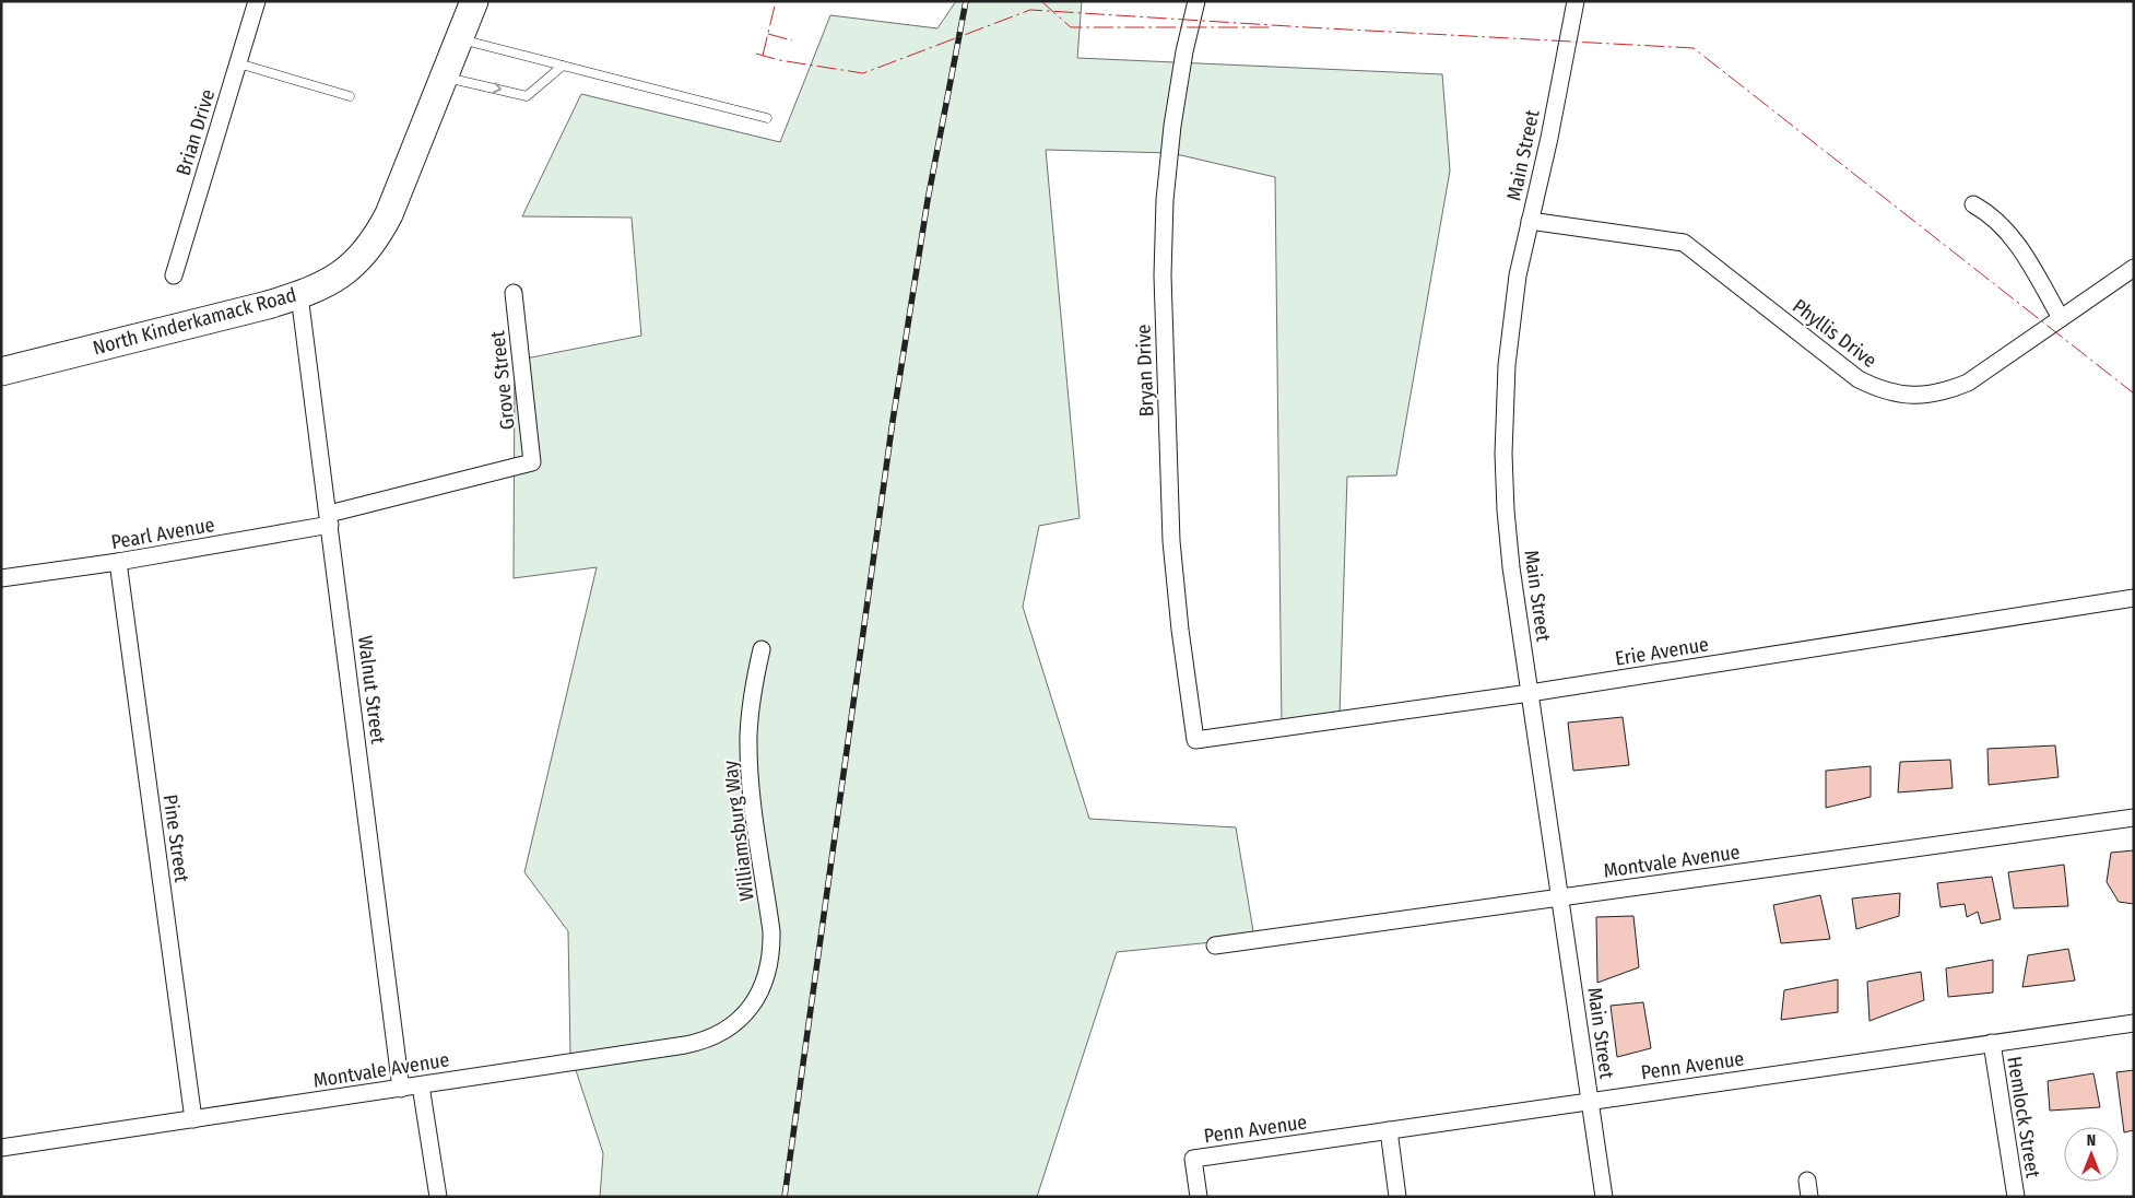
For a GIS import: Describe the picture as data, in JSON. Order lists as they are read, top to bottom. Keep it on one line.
{"streets":{"main road":["North Kinderkamack Road"],"street":["Brian Drive","Main Street","Phyllis Drive","Bryan Drive","Grove Street","Pearl Avenue","Erie Avenue","Walnut Street","Williamsburg Way","Pine Street","Montvale Avenue","Penn Avenue","Hemlock Street"]},"crossings":[["Main Street","Phyllis Drive"],["Main Street","Erie Avenue"],["Main Street","Montvale Avenue"],["Main Street","Penn Avenue"],["North Kinderkamack Road","Walnut Street"],["Bryan Drive","Erie Avenue"],["Grove Street","Pearl Avenue"],["Pearl Avenue","Walnut Street"],["Pearl Avenue","Pine Street"],["Walnut Street","Montvale Avenue"],["Williamsburg Way","Montvale Avenue"],["Pine Street","Montvale Avenue"],["Penn Avenue","Hemlock Street"]],"north":"top"}
